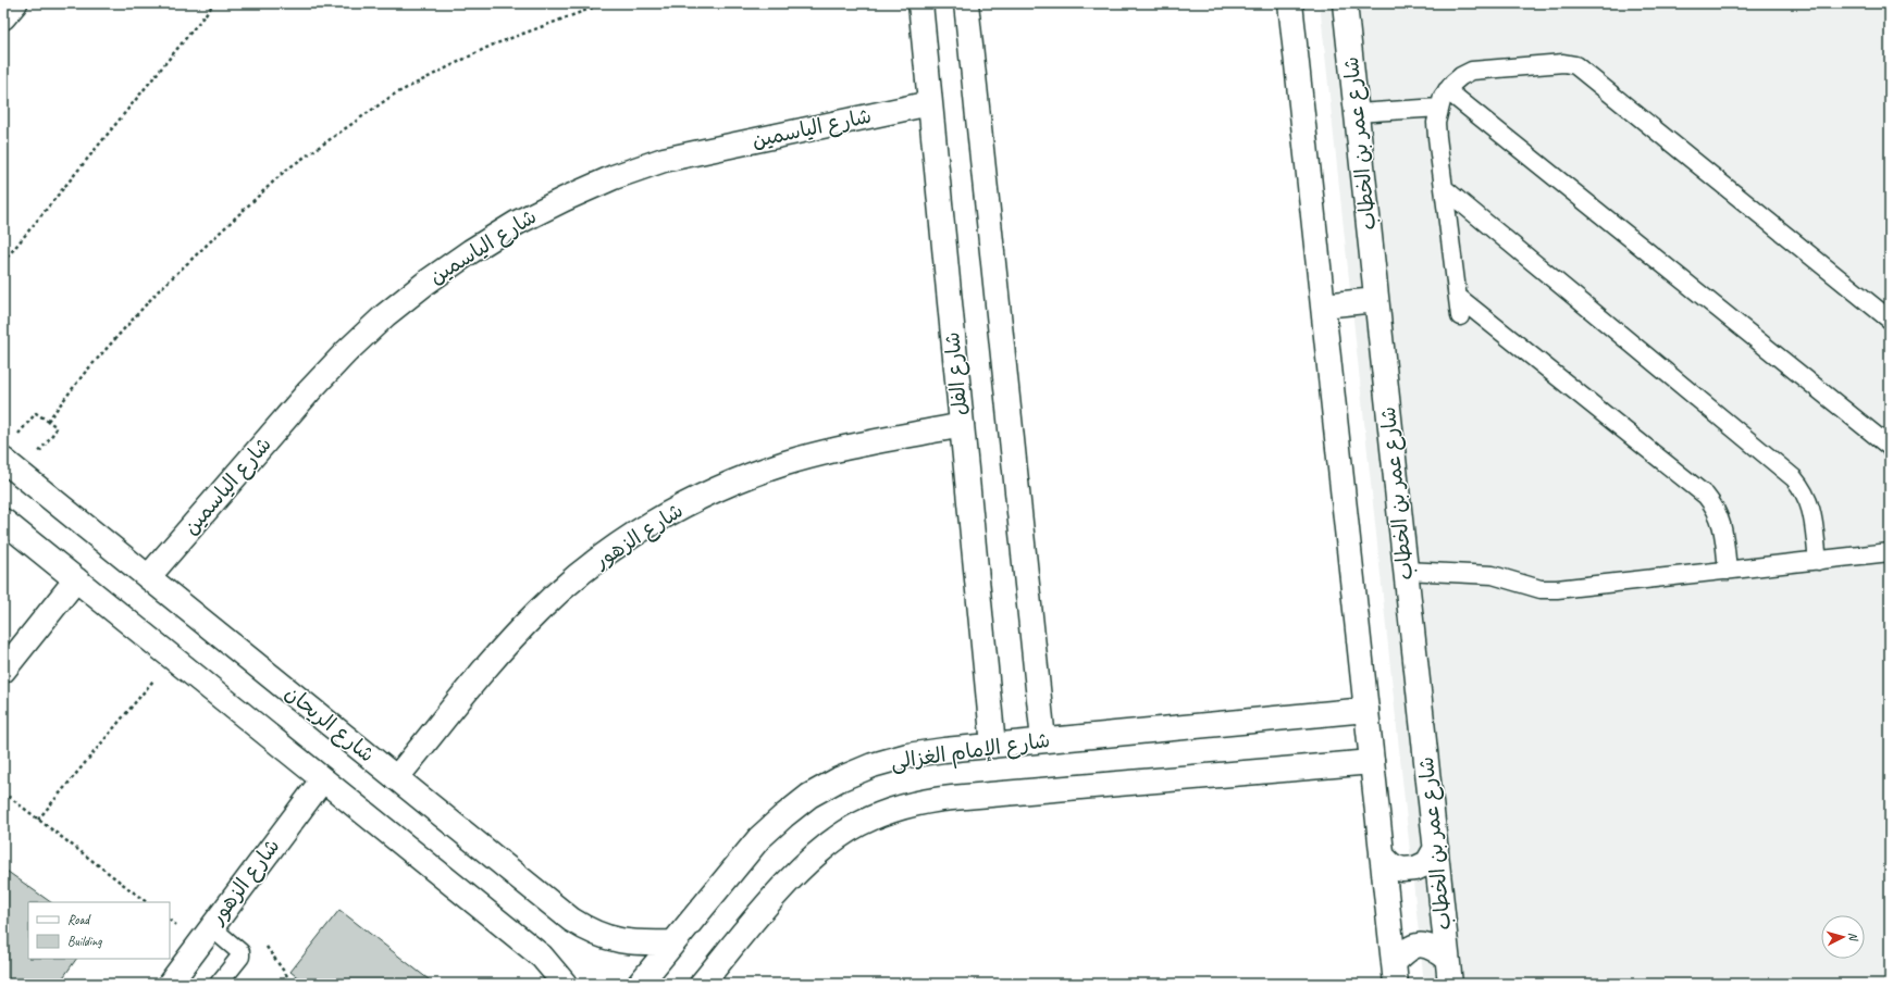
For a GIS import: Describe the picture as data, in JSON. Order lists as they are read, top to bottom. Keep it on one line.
{"streets":{"street":["شارع الياسمين","شارع عمر بن الخطاب","شارع الفل","شارع الزهور","شارع الريحان","شارع الإمام الغزالى"]},"crossings":[["شارع الياسمين","شارع الفل"],["شارع الياسمين","شارع الريحان"],["شارع الفل","شارع الزهور"],["شارع الفل","شارع الإمام الغزالى"],["شارع الزهور","شارع الريحان"],["شارع الريحان","شارع الإمام الغزالى"]],"legend":["Road","Building"],"north":"right"}
